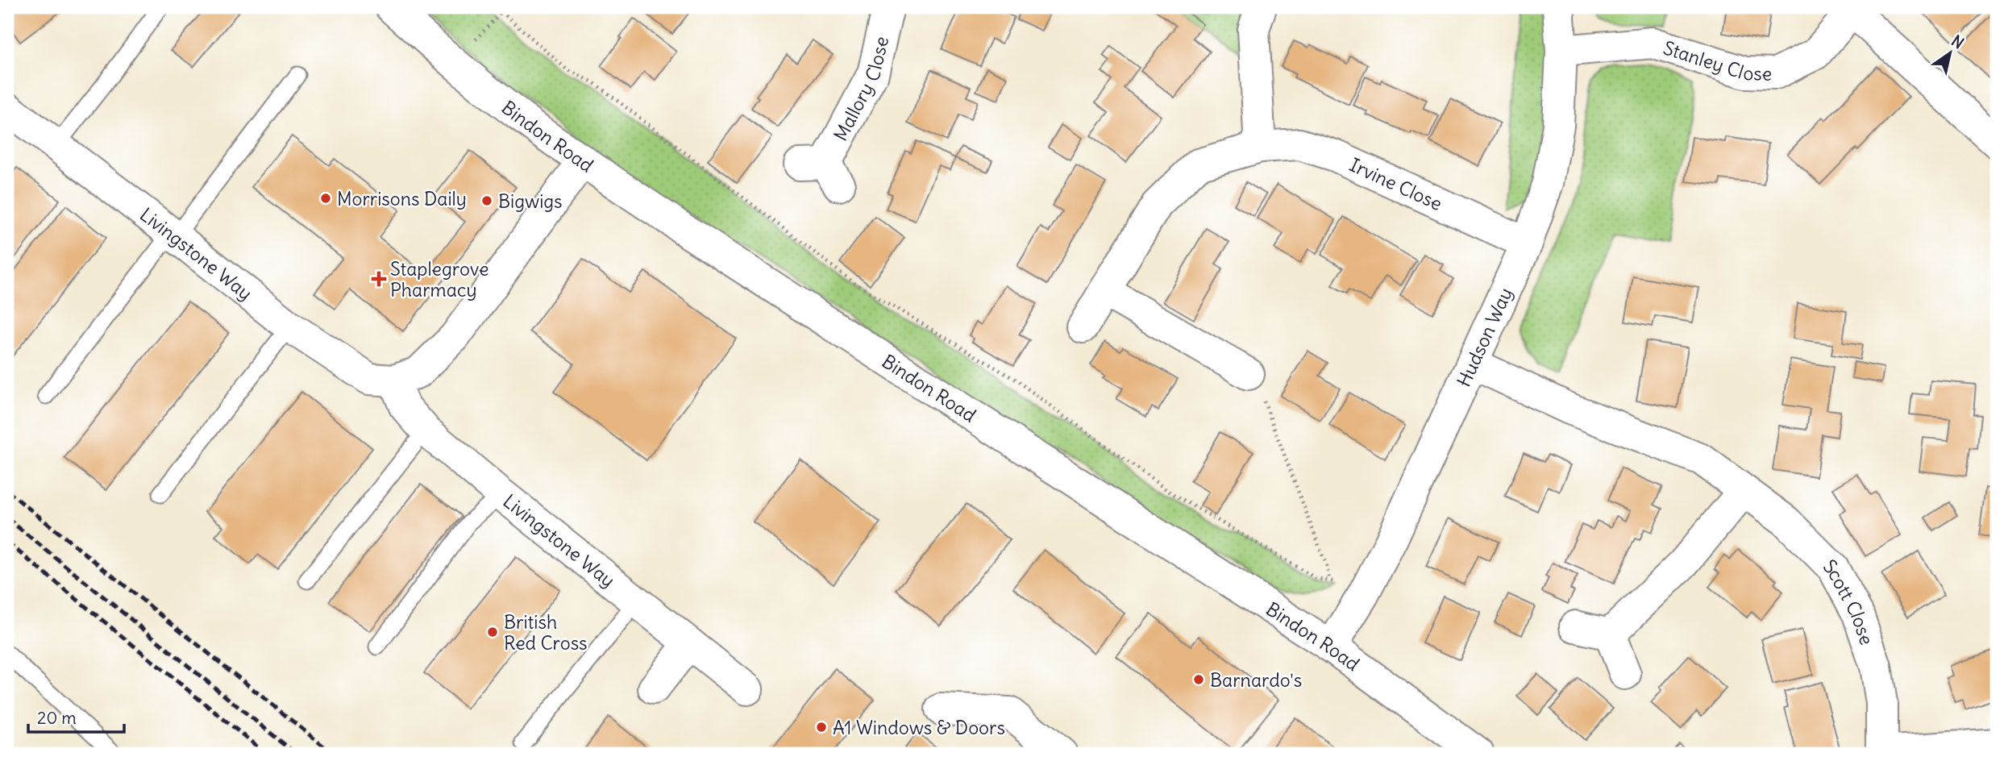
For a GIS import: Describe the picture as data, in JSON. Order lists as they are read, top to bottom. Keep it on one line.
{"streets":{"street":["Stanley Close","Mallory Close","Bindon Road","Irvine Close","Livingstone Way","Hudson Way","Scott Close"]},"crossings":[["Stanley Close","Hudson Way"],["Bindon Road","Livingstone Way"],["Bindon Road","Hudson Way"],["Irvine Close","Hudson Way"],["Hudson Way","Scott Close"]],"places":{"other":["Morrisons Daily","Bigwigs","British Red Cross","Barnardo's","A1 Windows & Doors"],"health":["Staplegrove Pharmacy"]},"scale_bar":"20 m","north":"top right"}
